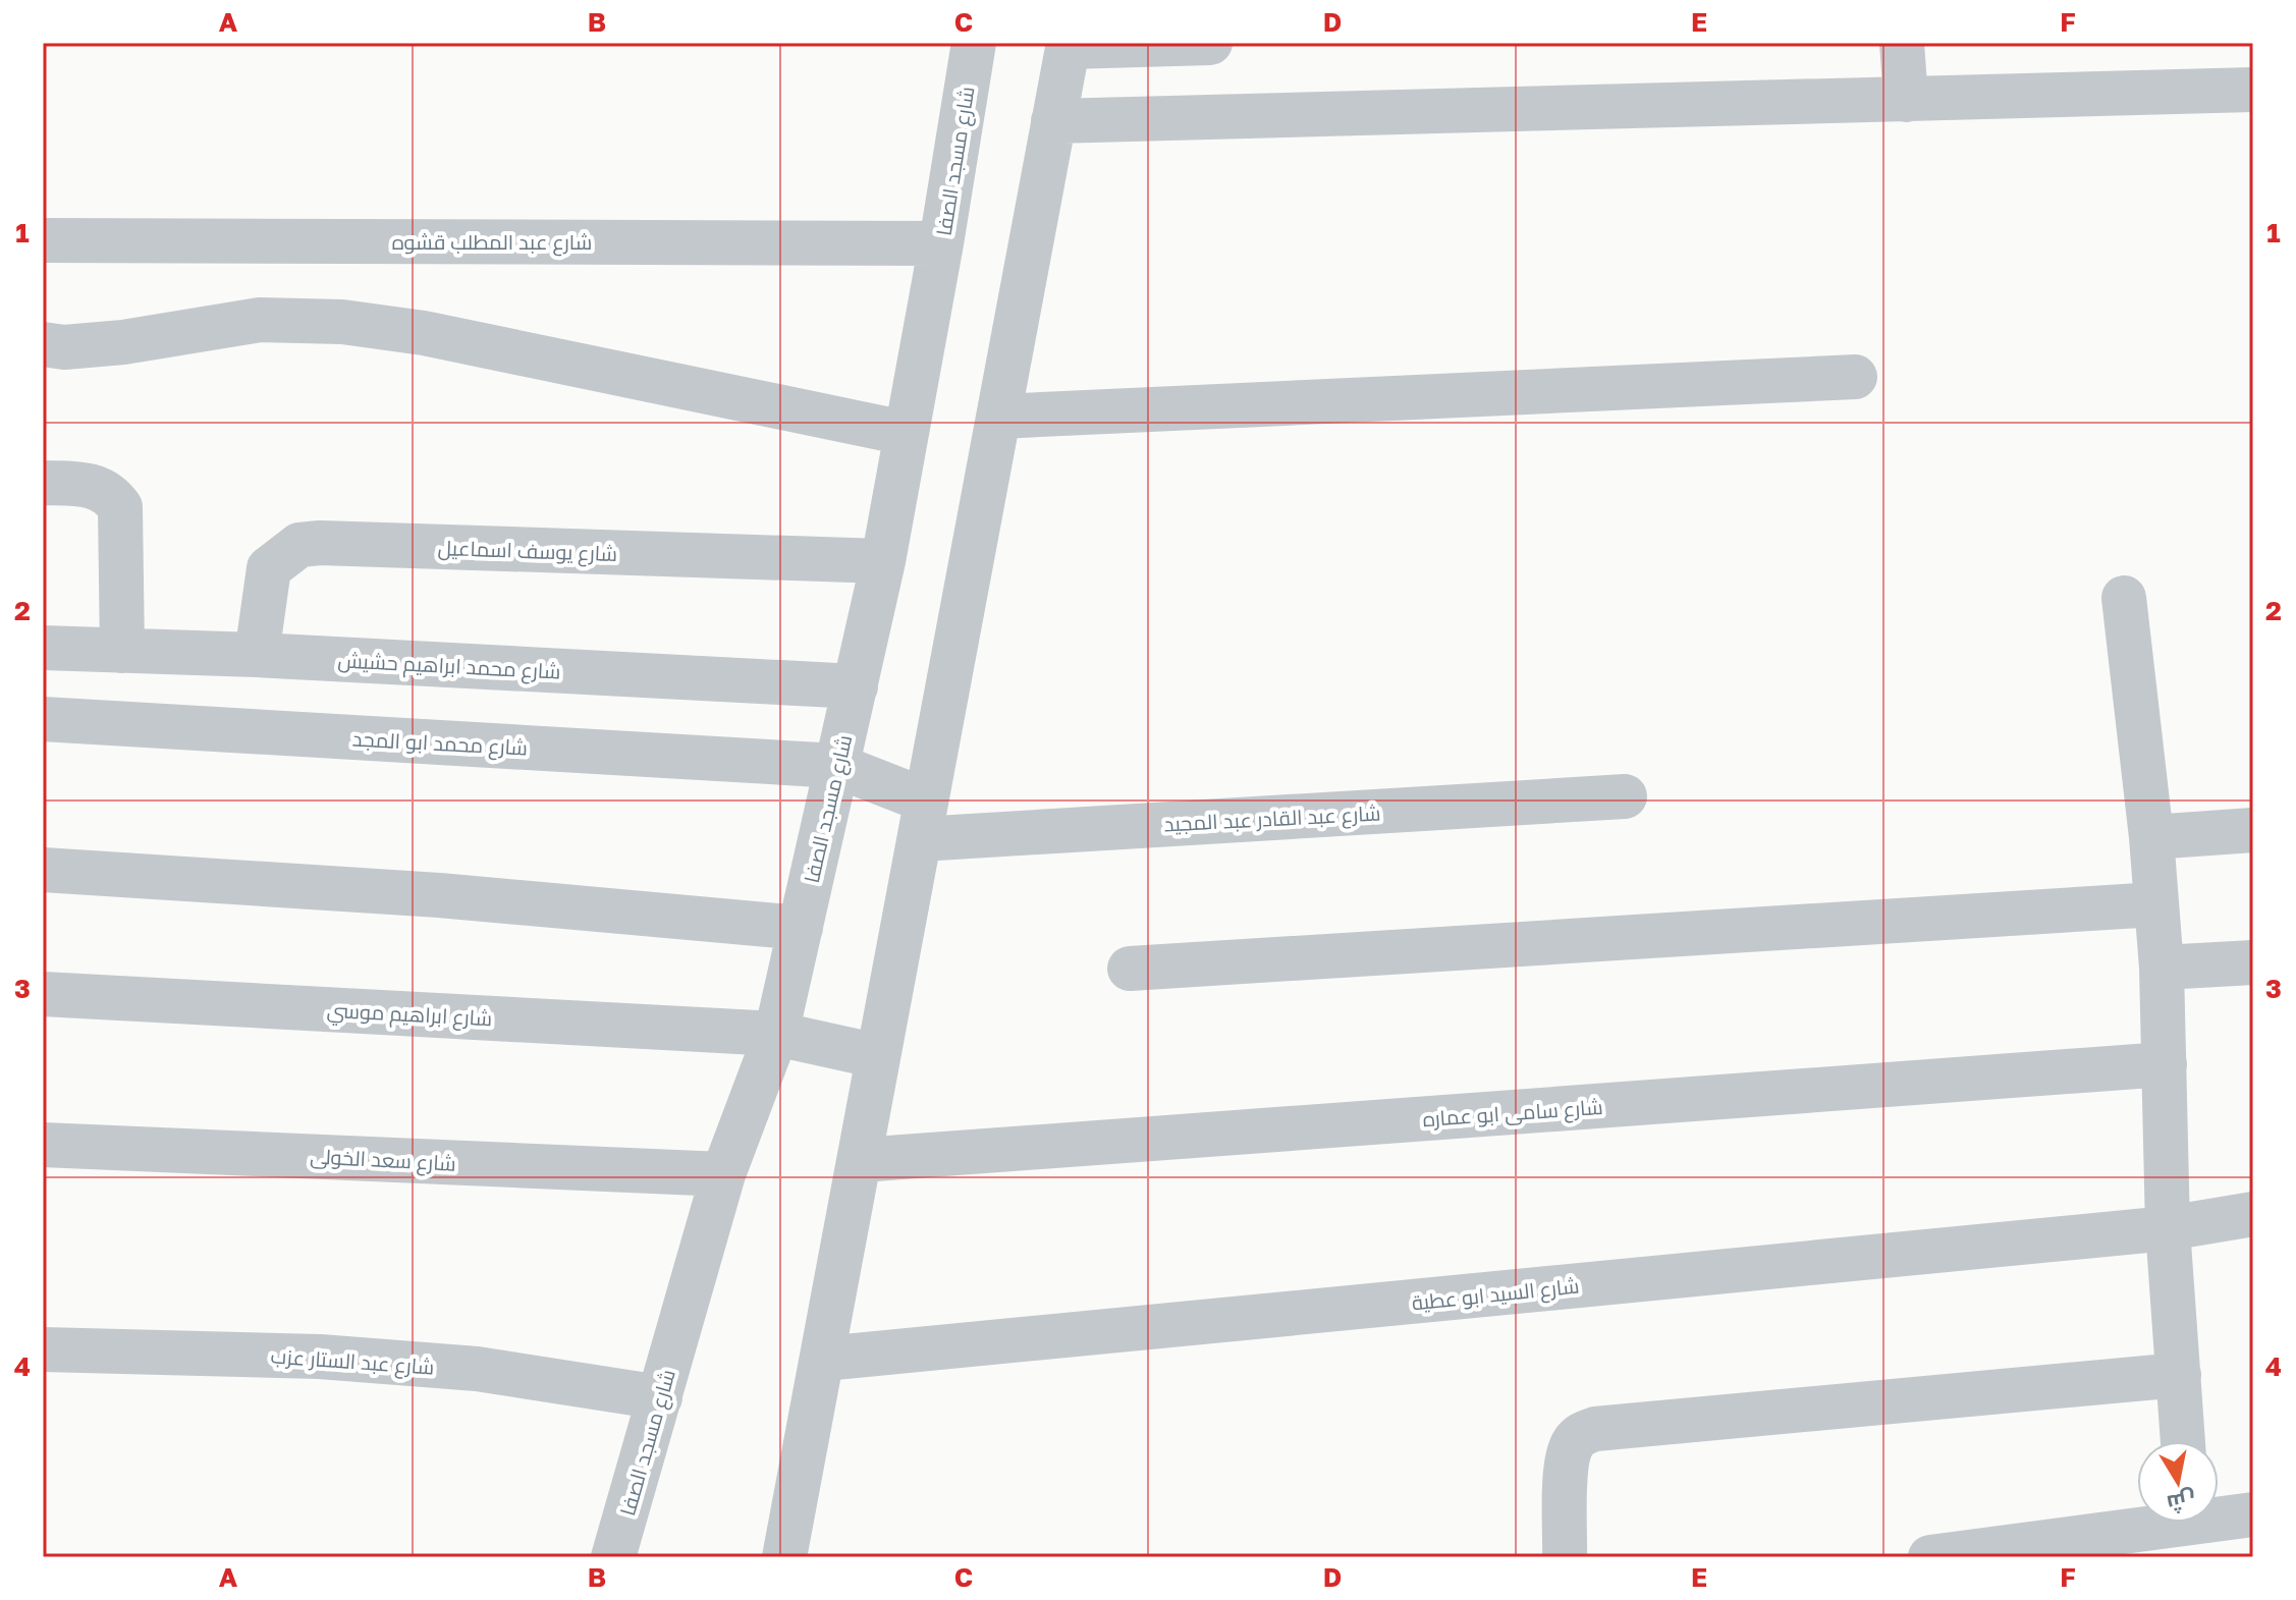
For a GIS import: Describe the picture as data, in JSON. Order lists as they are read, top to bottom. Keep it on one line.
{"streets":{"street":["شارع مسجد الصفا","شارع عبد المطلب قشوه","شارع يوسف اسماعيل","شارع محمد ابراهيم حشيش","شارع محمد ابو المجد","شارع عبد القادر عبد المجيد","شارع ابراهيم موسي","شارع سامى ابو عماره","شارع سعد الخولى","شارع السيد ابو عطية","شارع عبد الستار عزب"]},"crossings":[["شارع مسجد الصفا","شارع عبد المطلب قشوه"],["شارع مسجد الصفا","شارع يوسف اسماعيل"],["شارع مسجد الصفا","شارع محمد ابراهيم حشيش"],["شارع مسجد الصفا","شارع محمد ابو المجد"],["شارع مسجد الصفا","شارع ابراهيم موسي"],["شارع مسجد الصفا","شارع سعد الخولى"],["شارع مسجد الصفا","شارع عبد الستار عزب"],["شارع يوسف اسماعيل","شارع محمد ابراهيم حشيش"],["شارع محمد ابو المجد","شارع عبد القادر عبد المجيد"]],"north":"bottom","grid":{"columns":["A","B","C","D","E","F"],"rows":["1","2","3","4"]}}
